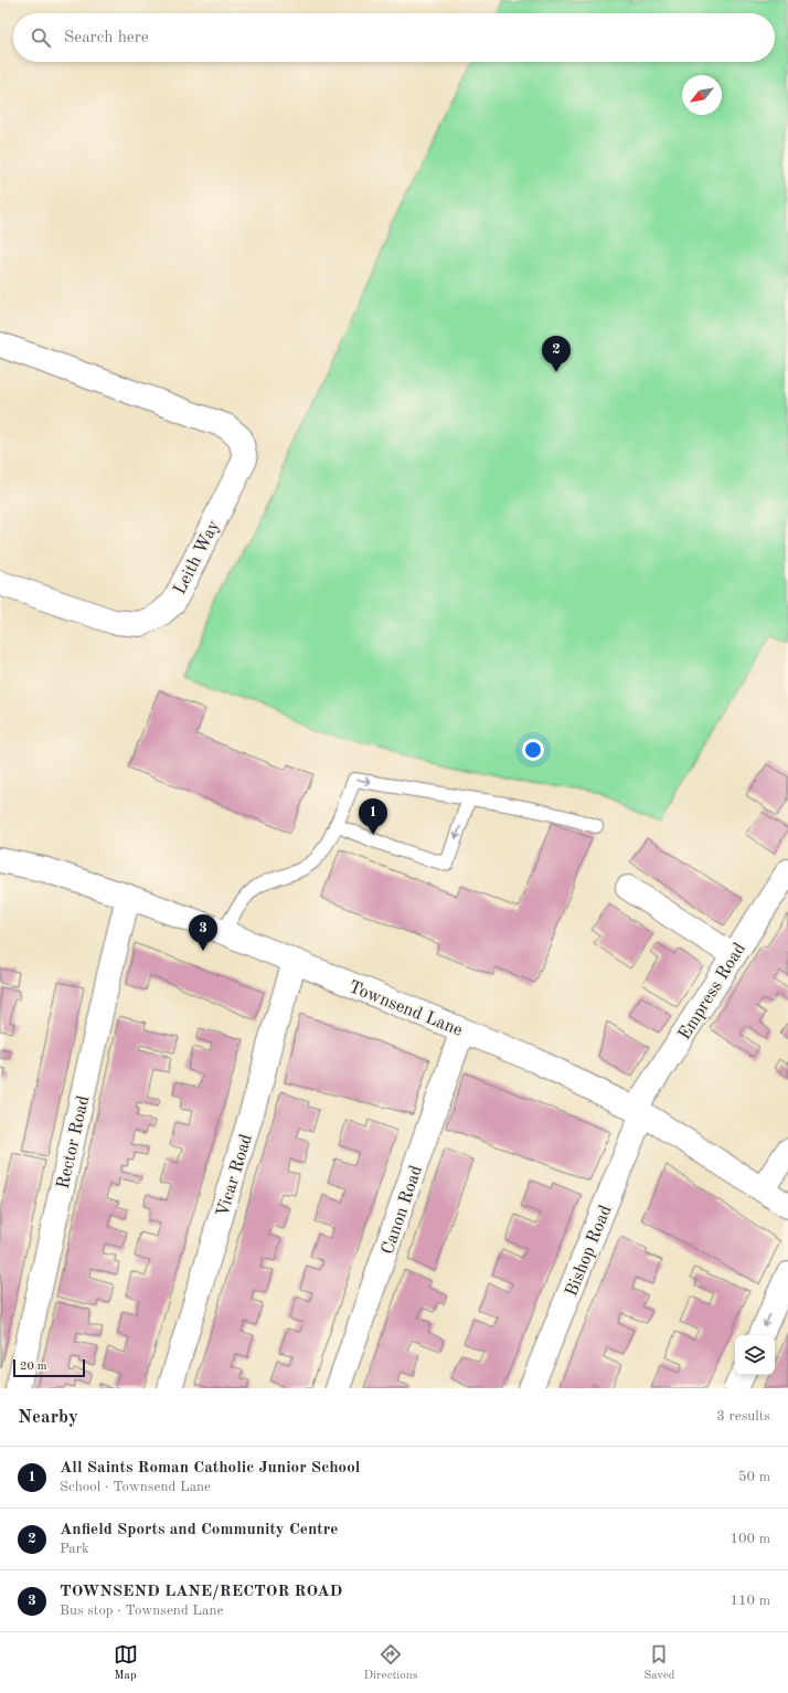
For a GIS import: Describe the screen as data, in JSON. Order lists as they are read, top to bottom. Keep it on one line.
{"streets":{"street":["Leith Way","Empress Road","Townsend Lane","Rector Road","Vicar Road","Canon Road","Bishop Road"]},"crossings":[["Empress Road","Townsend Lane"],["Empress Road","Bishop Road"],["Townsend Lane","Rector Road"],["Townsend Lane","Vicar Road"],["Townsend Lane","Canon Road"],["Townsend Lane","Bishop Road"]],"scale_bar":"20 m","north":"bottom left","page":{"search":"Search here","pins":["2","1","3"],"scale":"20 m","heading":["Nearby","3 results"],"list":[{"mark":"1","name":"All Saints Roman Catholic Junior School","note":"School · Townsend Lane","value":"50 m"},{"mark":"2","name":"Anfield Sports and Community Centre","note":"Park","value":"100 m"},{"mark":"3","name":"TOWNSEND LANE/RECTOR ROAD","note":"Bus stop · Townsend Lane","value":"110 m"}],"nav":["Map","Directions","Saved"]}}
